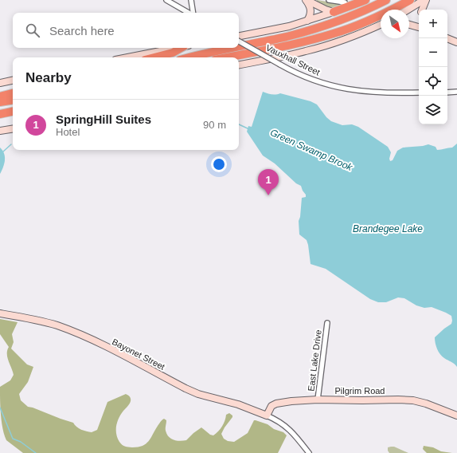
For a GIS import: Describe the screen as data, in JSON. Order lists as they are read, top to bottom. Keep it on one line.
{"streets":{"street":["Vauxhall Street","Bayonet Street","East Lake Drive","Pilgrim Road"]},"crossings":[["Bayonet Street","Pilgrim Road"],["East Lake Drive","Pilgrim Road"]],"water":["Green Swamp Brook","Brandegee Lake"],"north":"bottom right","page":{"map_buttons":["+","−"],"search":"Search here","heading":"Nearby","list":[{"mark":"1","name":"SpringHill Suites","note":"Hotel","value":"90 m"}],"pins":"1"}}
